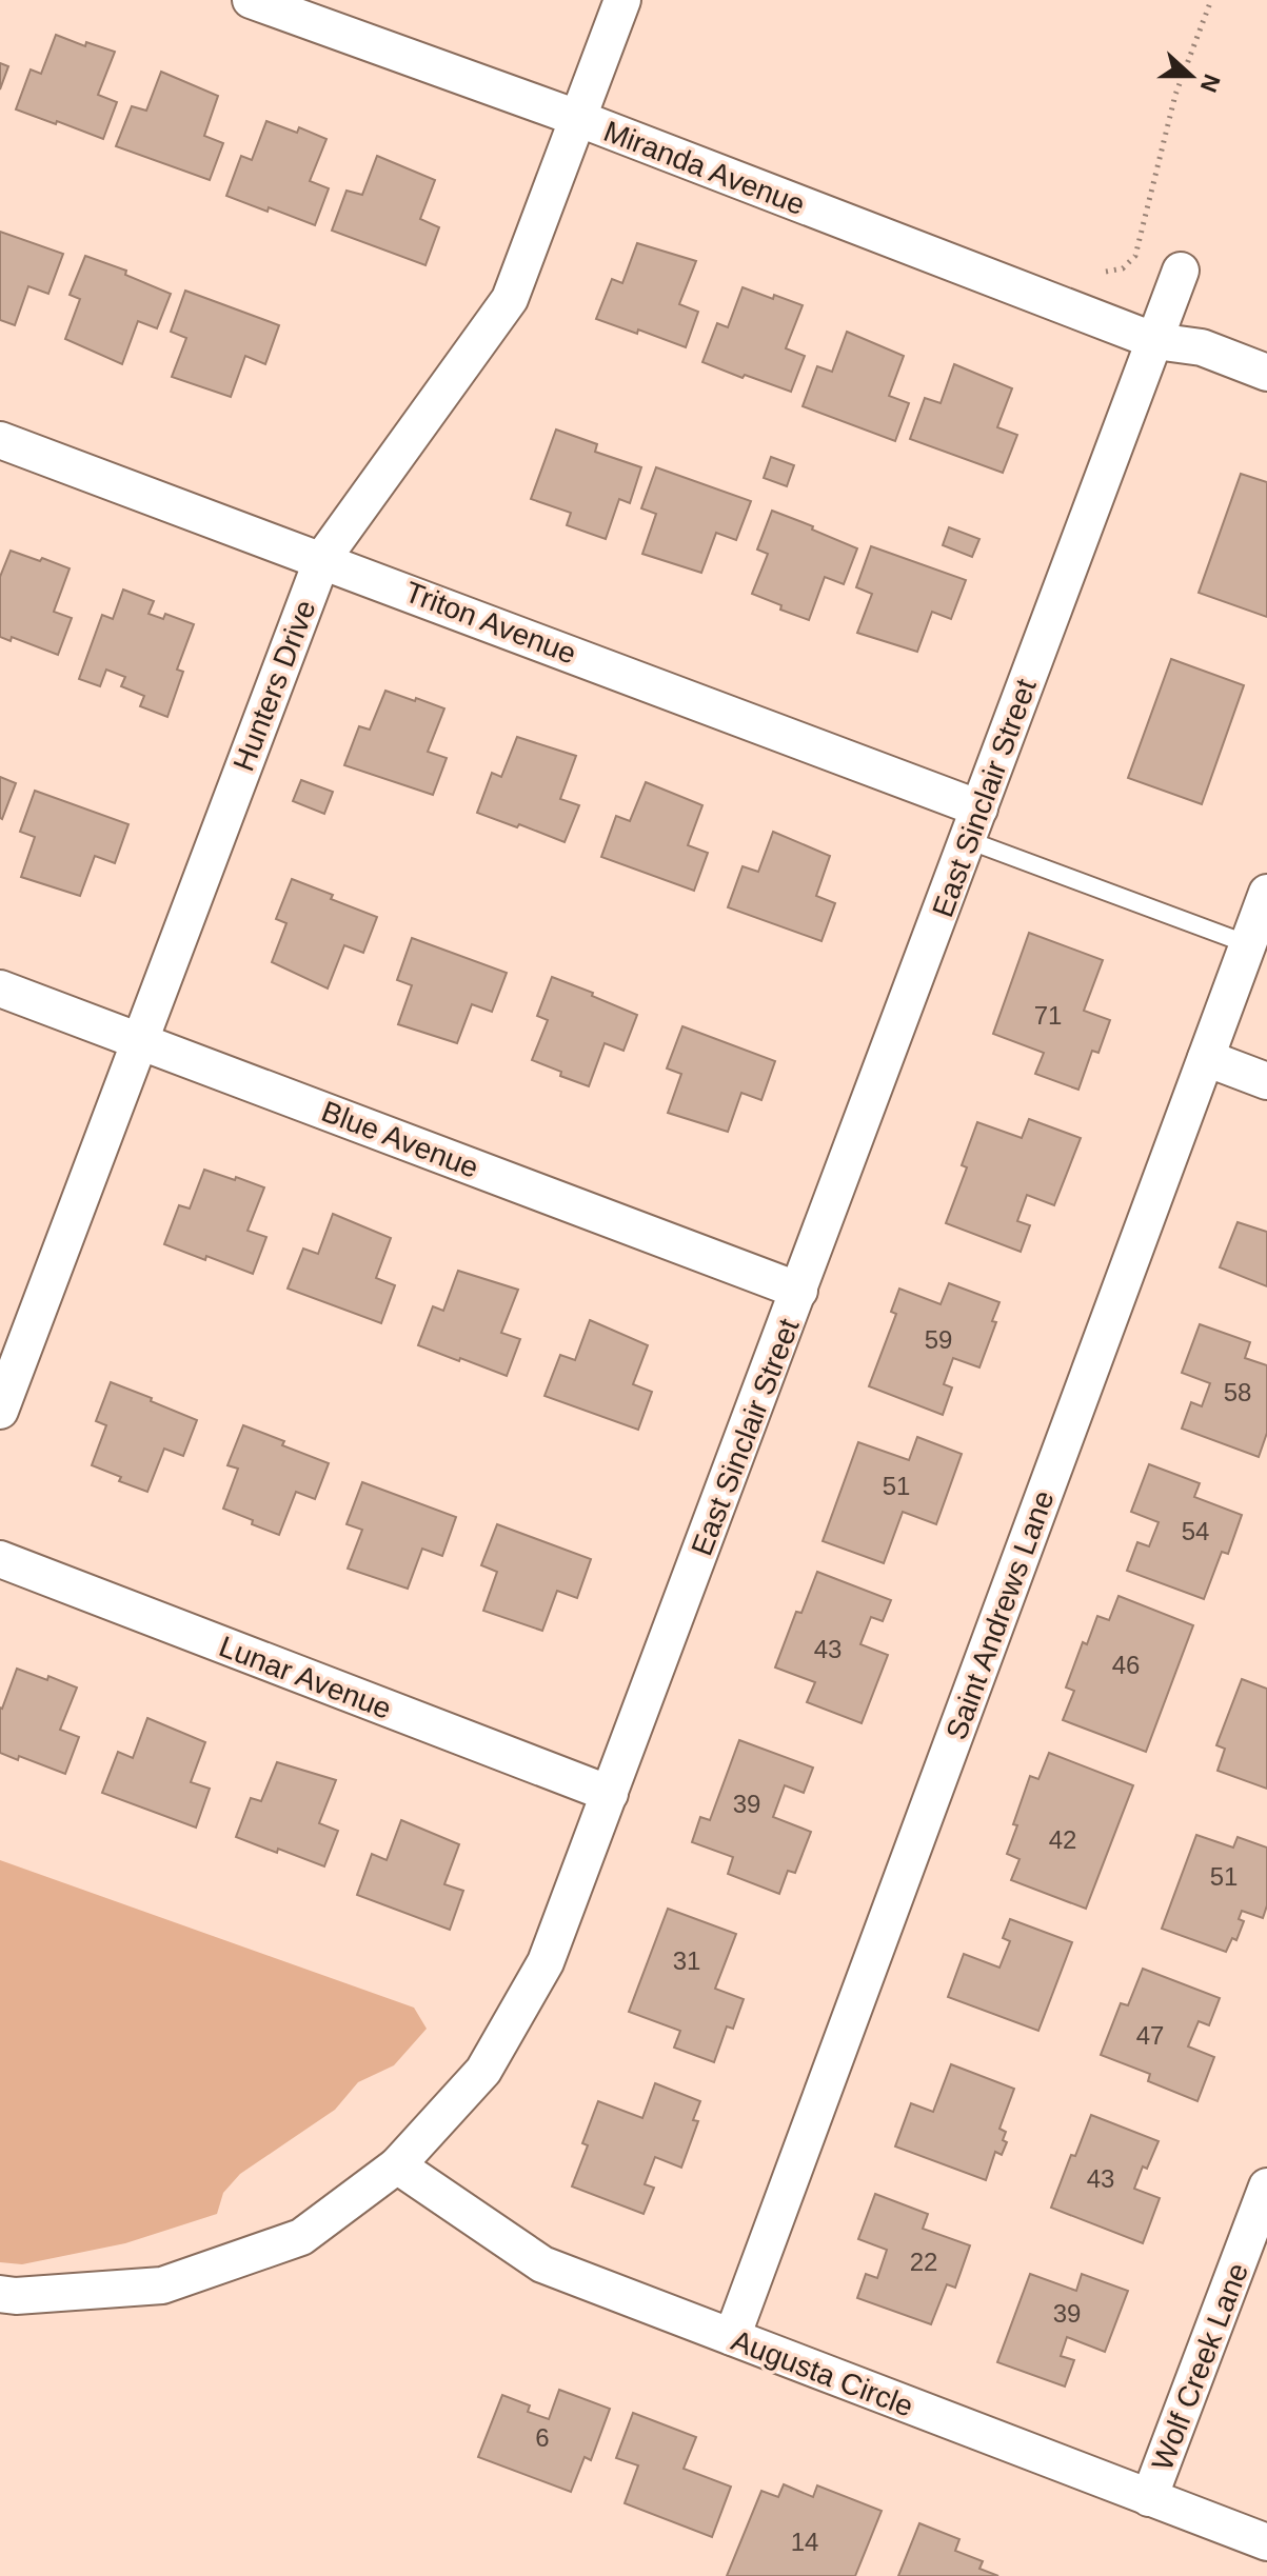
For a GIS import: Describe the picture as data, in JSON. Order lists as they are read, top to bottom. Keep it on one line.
{"streets":{"street":["Miranda Avenue","Triton Avenue","Hunters Drive","East Sinclair Street","Blue Avenue","Saint Andrews Lane","Lunar Avenue","Wolf Creek Lane","Augusta Circle"]},"crossings":[["Miranda Avenue","Hunters Drive"],["Miranda Avenue","East Sinclair Street"],["Triton Avenue","Hunters Drive"],["Triton Avenue","East Sinclair Street"],["Hunters Drive","Blue Avenue"],["East Sinclair Street","Blue Avenue"],["East Sinclair Street","Lunar Avenue"],["East Sinclair Street","Augusta Circle"],["Saint Andrews Lane","Augusta Circle"],["Wolf Creek Lane","Augusta Circle"]],"house_numbers":["71","59","58","51","54","43","46","39","42","51","31","47","43","22","39","6","14"],"north":"right"}
